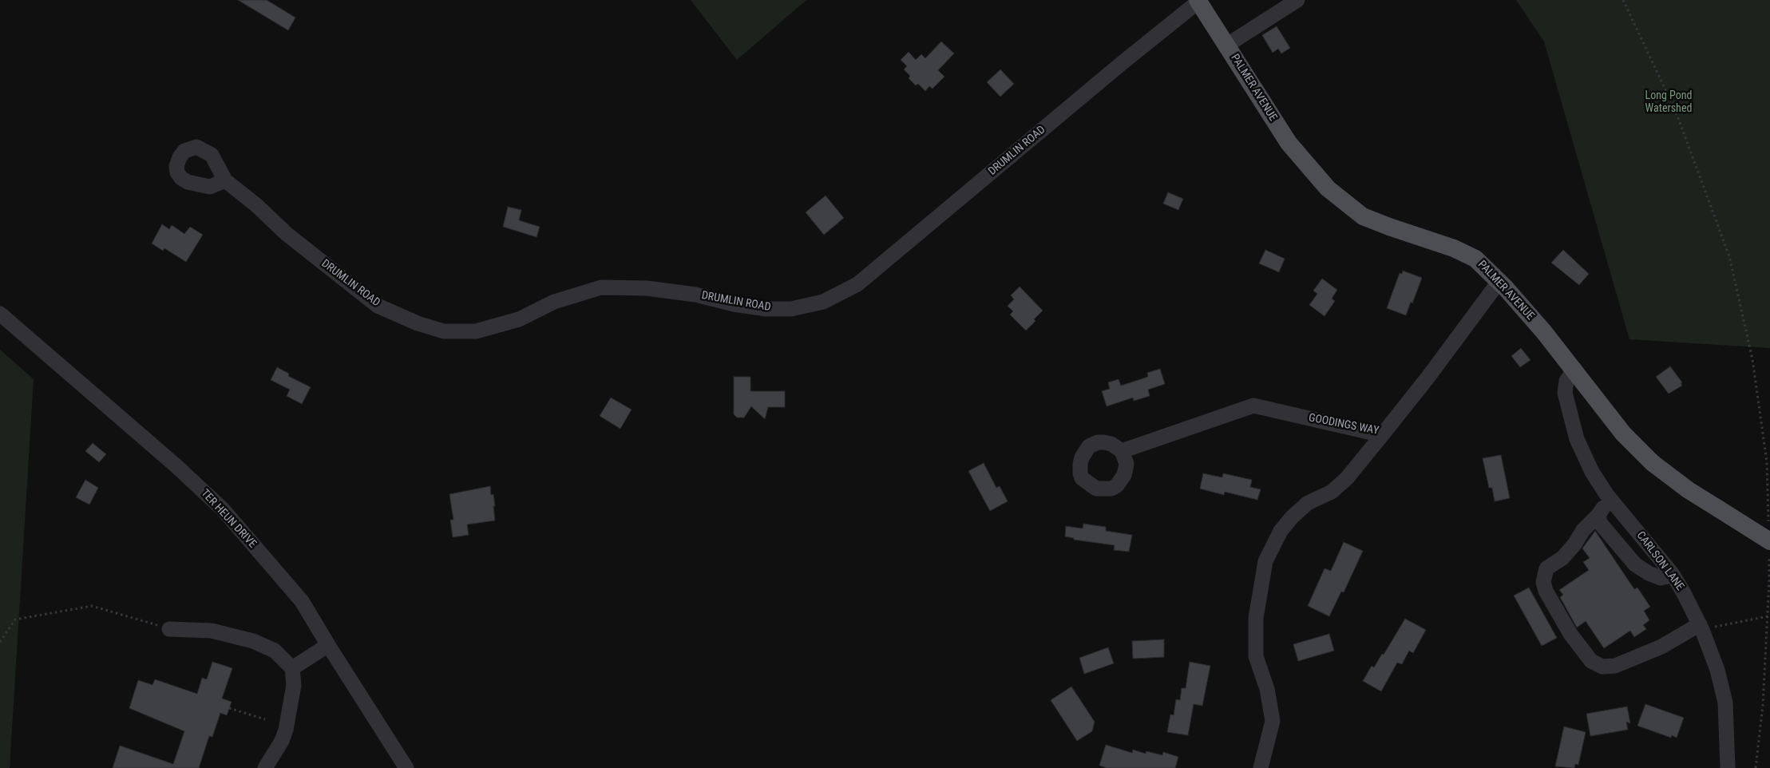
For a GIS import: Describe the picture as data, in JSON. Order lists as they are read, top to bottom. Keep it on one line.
{"streets":{"main road":["PALMER AVENUE"],"street":["DRUMLIN ROAD","GOODINGS WAY","TER HEUN DRIVE","CARLSON LANE"]},"crossings":[["PALMER AVENUE","DRUMLIN ROAD"],["PALMER AVENUE","GOODINGS WAY"],["PALMER AVENUE","CARLSON LANE"]],"parks":["Long Pond Watershed"]}
